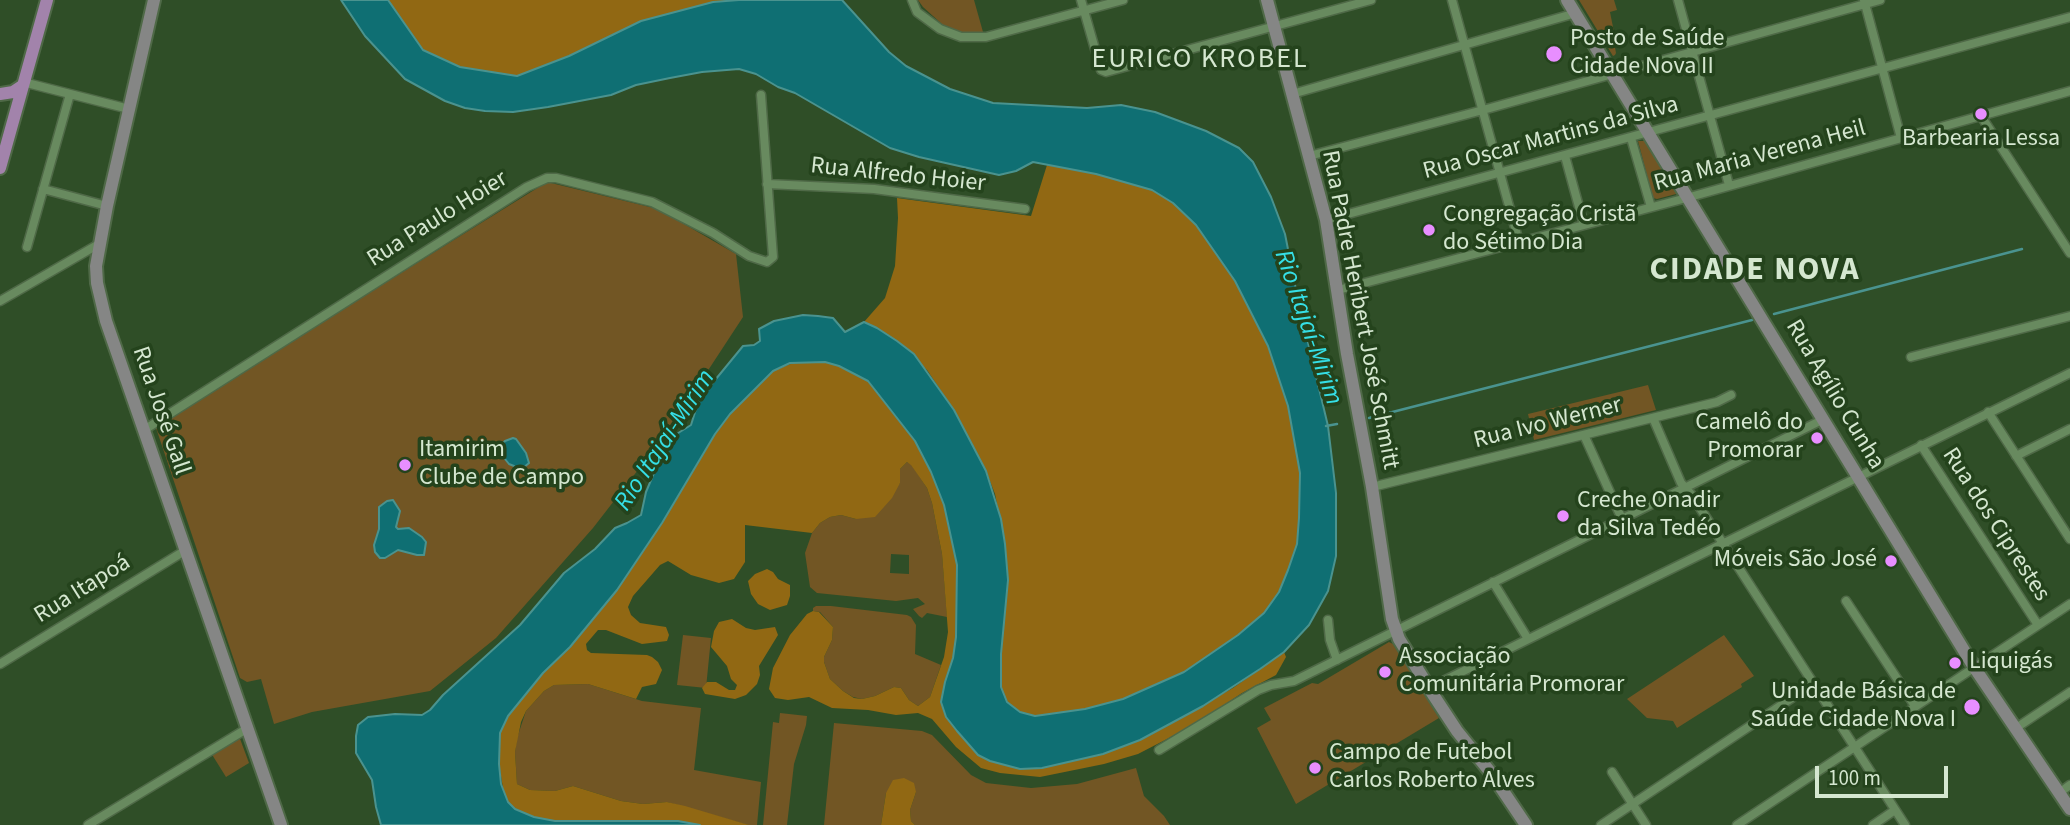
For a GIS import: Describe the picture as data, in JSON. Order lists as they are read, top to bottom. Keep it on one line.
{"streets":{"main road":["Rua Padre Heribert José Schmitt","Rua Agílio Cunha","Rua José Gall"],"street":["Rua Oscar Martins da Silva","Rua Maria Verena Heil","Rua Alfredo Hoier","Rua Paulo Hoier","Rua Ivo Werner","Rua dos Ciprestes","Rua Itapoá"]},"crossings":[["Rua Oscar Martins da Silva","Rua Padre Heribert José Schmitt"],["Rua Oscar Martins da Silva","Rua Agílio Cunha"],["Rua Maria Verena Heil","Rua Padre Heribert José Schmitt"],["Rua Maria Verena Heil","Rua Agílio Cunha"],["Rua Alfredo Hoier","Rua Paulo Hoier"],["Rua Paulo Hoier","Rua José Gall"],["Rua Padre Heribert José Schmitt","Rua Ivo Werner"],["Rua José Gall","Rua Itapoá"]],"districts":["EURICO KROBEL","CIDADE NOVA"],"water":["Rio Itajaí-Mirim"],"places":["Posto de Saúde Cidade Nova II","Barbearia Lessa","Congregação Cristã do Sétimo Dia","Camelô do Promorar","Itamirim Clube de Campo","Creche Onadir da Silva Tedéo","Móveis São José","Liquigás","Associação Comunitária Promorar","Unidade Básica de Saúde Cidade Nova I","Campo de Futebol Carlos Roberto Alves"],"scale_bar":"100 m"}
